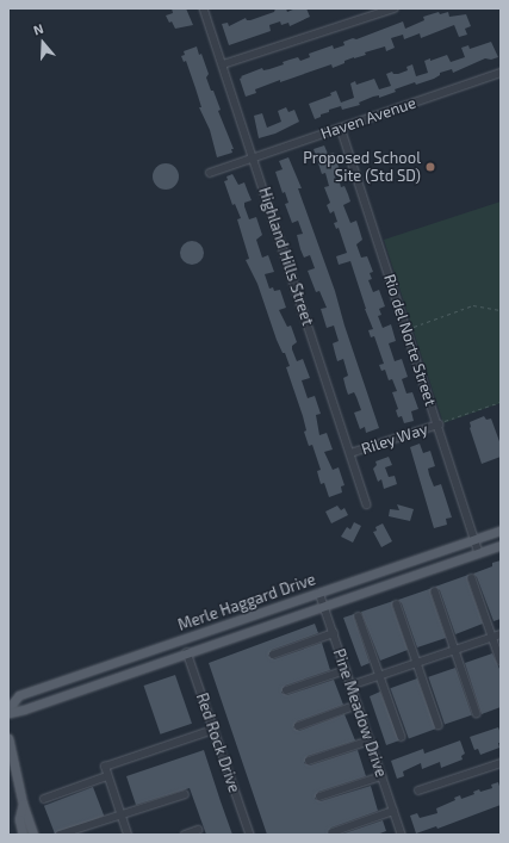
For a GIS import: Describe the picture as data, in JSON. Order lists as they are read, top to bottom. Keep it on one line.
{"streets":{"main road":["Merle Haggard Drive"],"street":["Haven Avenue","Highland Hills Street","Rio del Norte Street","Riley Way","Pine Meadow Drive","Red Rock Drive"]},"crossings":[["Haven Avenue","Highland Hills Street"],["Haven Avenue","Rio del Norte Street"],["Highland Hills Street","Riley Way"],["Rio del Norte Street","Riley Way"],["Rio del Norte Street","Merle Haggard Drive"],["Merle Haggard Drive","Pine Meadow Drive"],["Merle Haggard Drive","Red Rock Drive"]],"places":["Proposed School Site (Std SD)"],"north":"top"}
